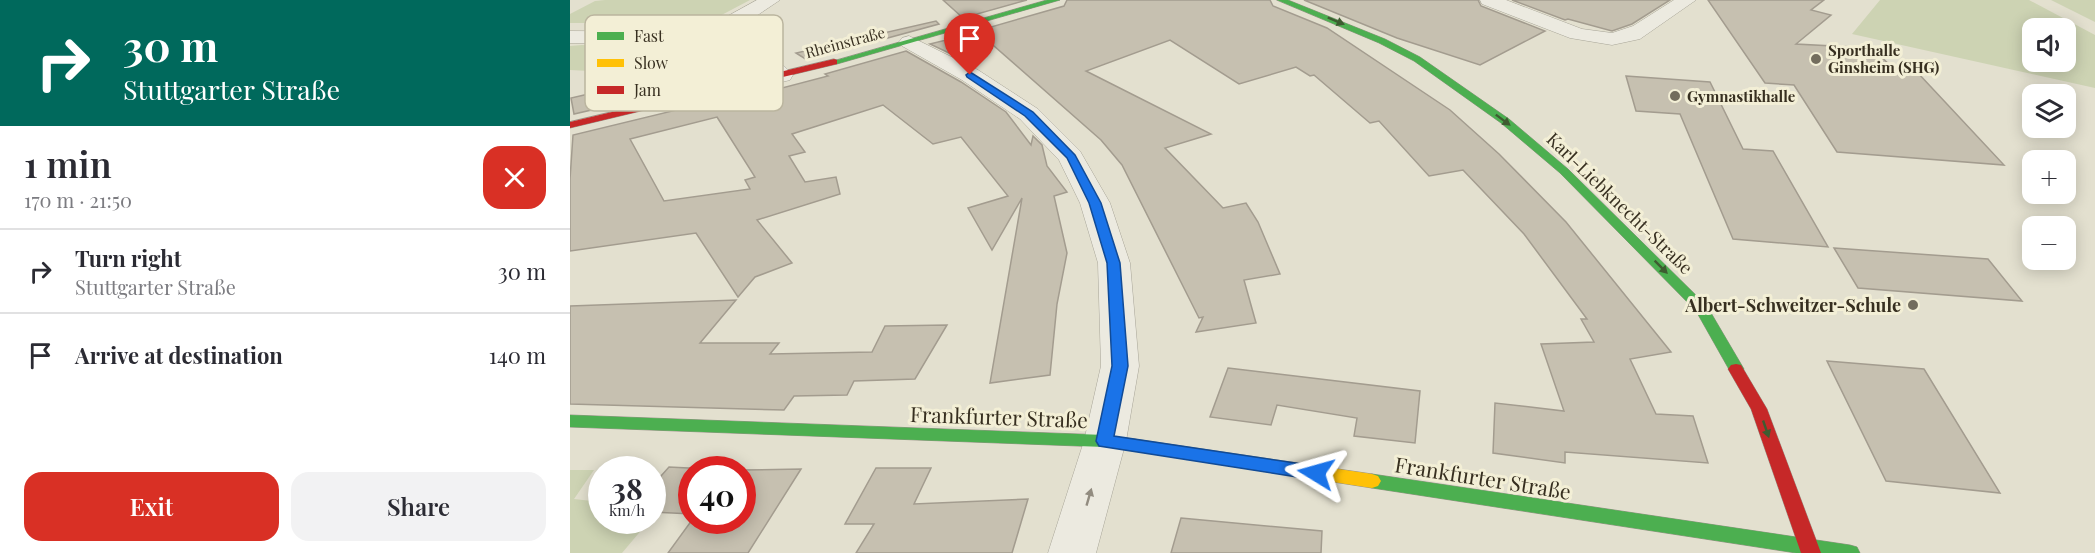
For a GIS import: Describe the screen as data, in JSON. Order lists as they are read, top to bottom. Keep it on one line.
{"streets":{"street":["Rheinstraße","Karl-Liebknecht-Straße","Frankfurter Straße"]},"crossings":[["Karl-Liebknecht-Straße","Frankfurter Straße"]],"one_way":["Karl-Liebknecht-Straße"],"places":["Sporthalle Ginsheim (SHG)","Gymnastikhalle","Albert-Schweitzer-Schule"],"legend":["Fast","Slow","Jam"],"page":{"turn":["30 m","Stuttgarter Straße"],"map_buttons":["+","−"],"heading":["1 min","170 m · 21:50"],"list":[{"name":"Turn right","note":"Stuttgarter Straße","value":"30 m"},{"name":"Arrive at destination","value":"140 m"}],"speed":"38 km/h","limit":"40","buttons":["Exit","Share"]}}
